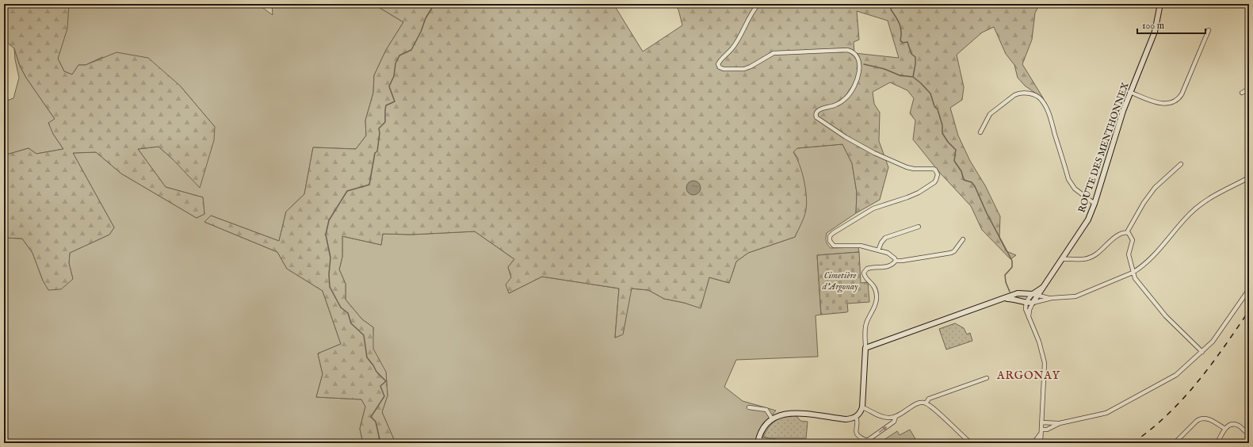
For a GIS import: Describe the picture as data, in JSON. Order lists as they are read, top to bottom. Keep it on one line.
{"streets":{"street":["ROUTE DES MENTHONNEX"]},"districts":["ARGONAY"],"parks":["Cimetière d'Argonay"],"scale_bar":"100 m"}
